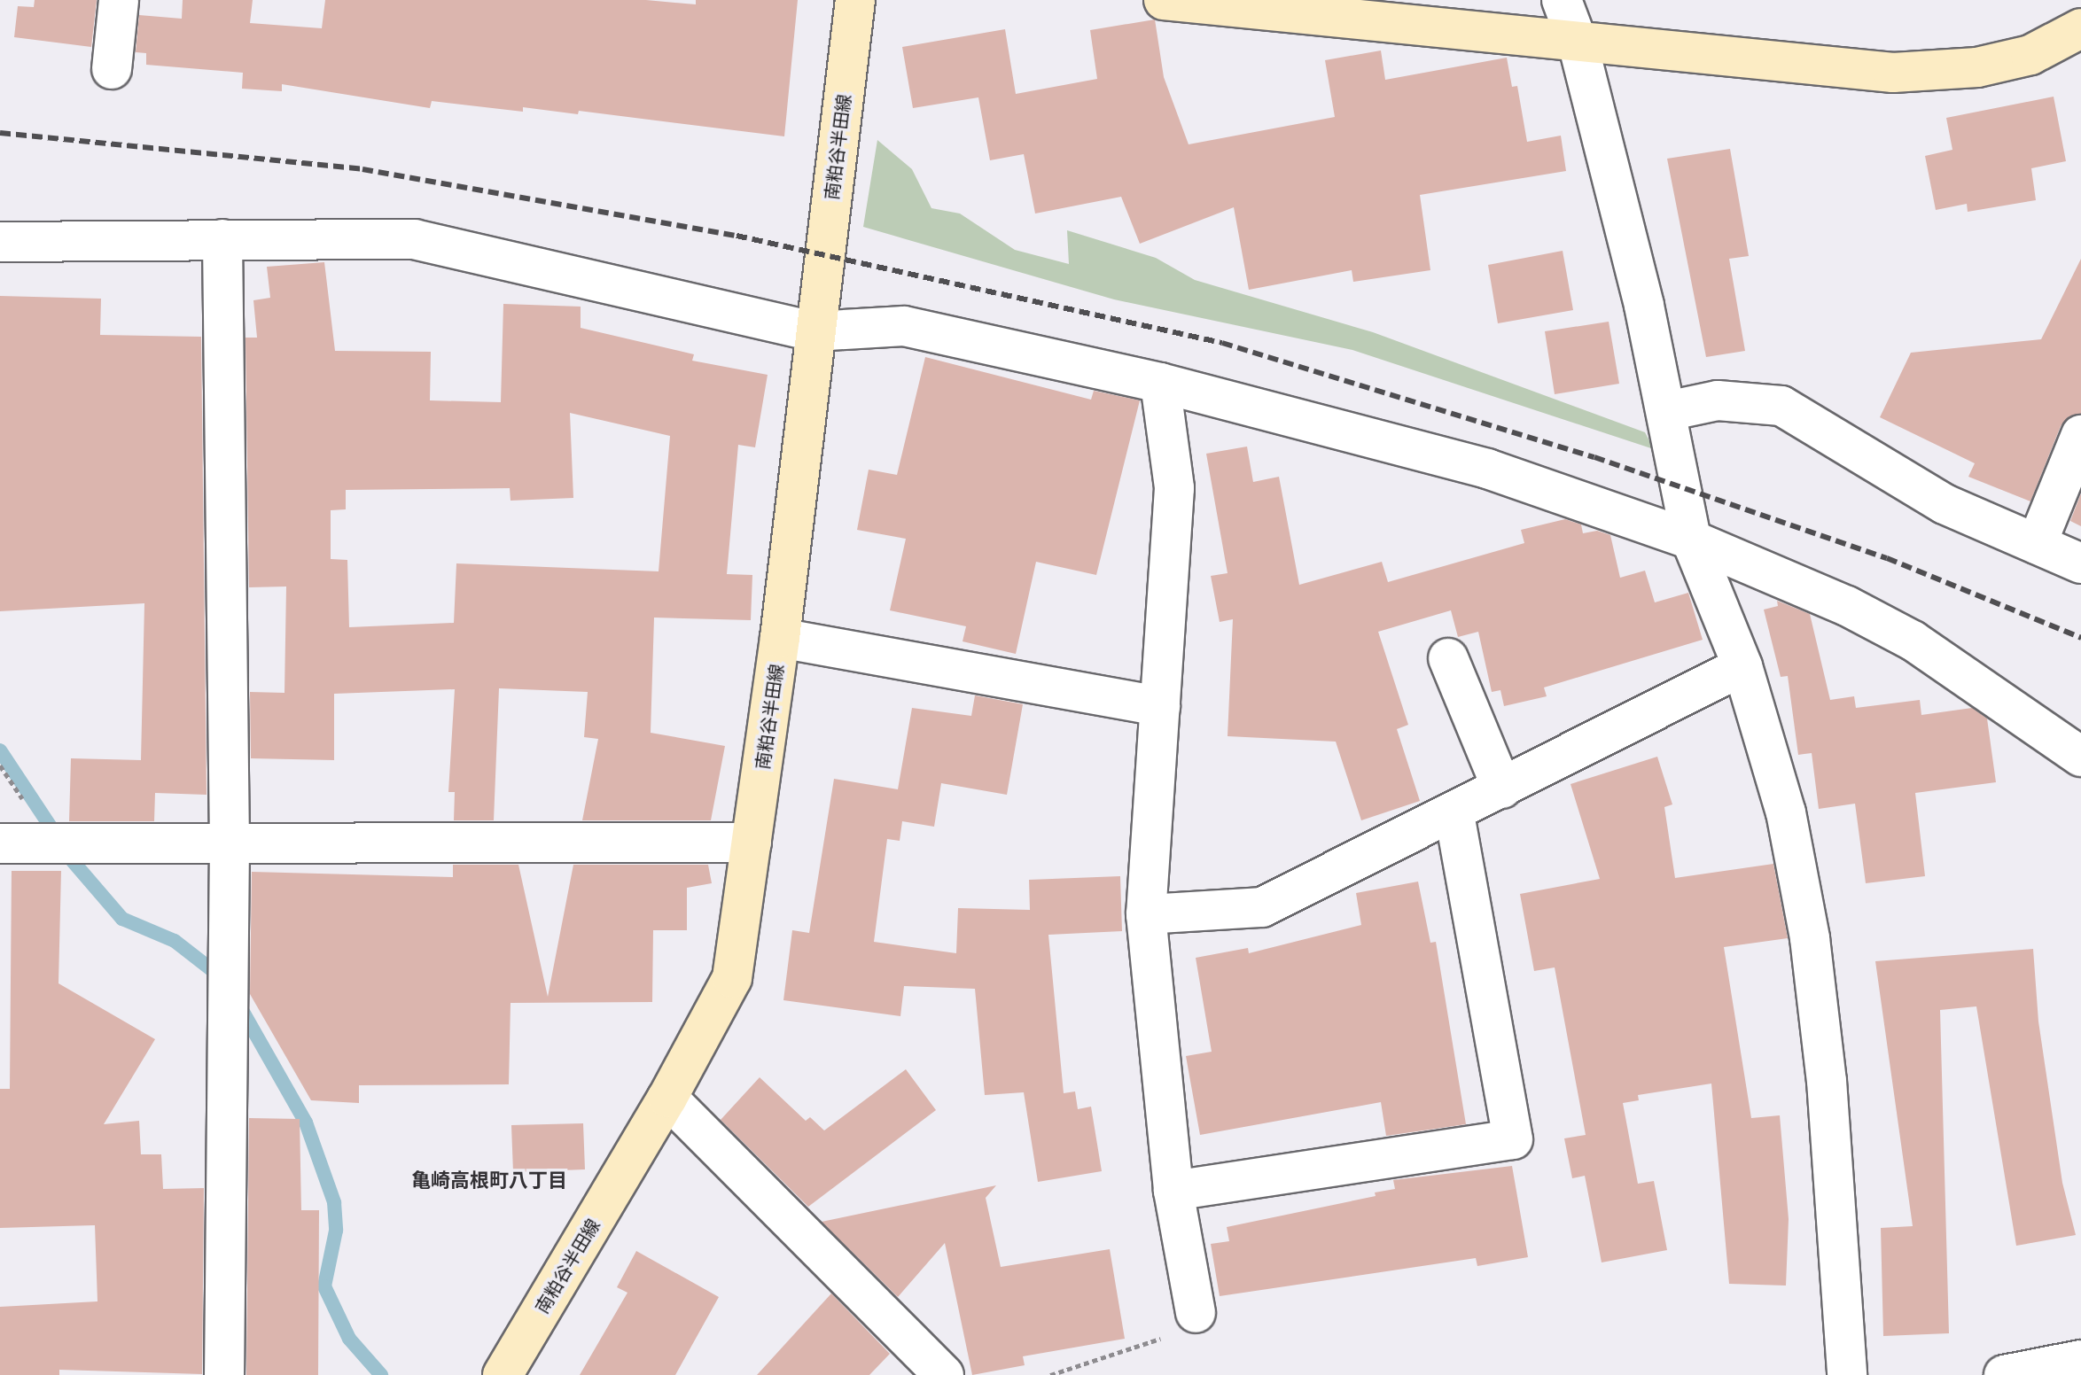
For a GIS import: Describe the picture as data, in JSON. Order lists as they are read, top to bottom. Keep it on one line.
{"streets":{"main road":["南粕谷半田線"]},"districts":["亀崎高根町八丁目"]}
